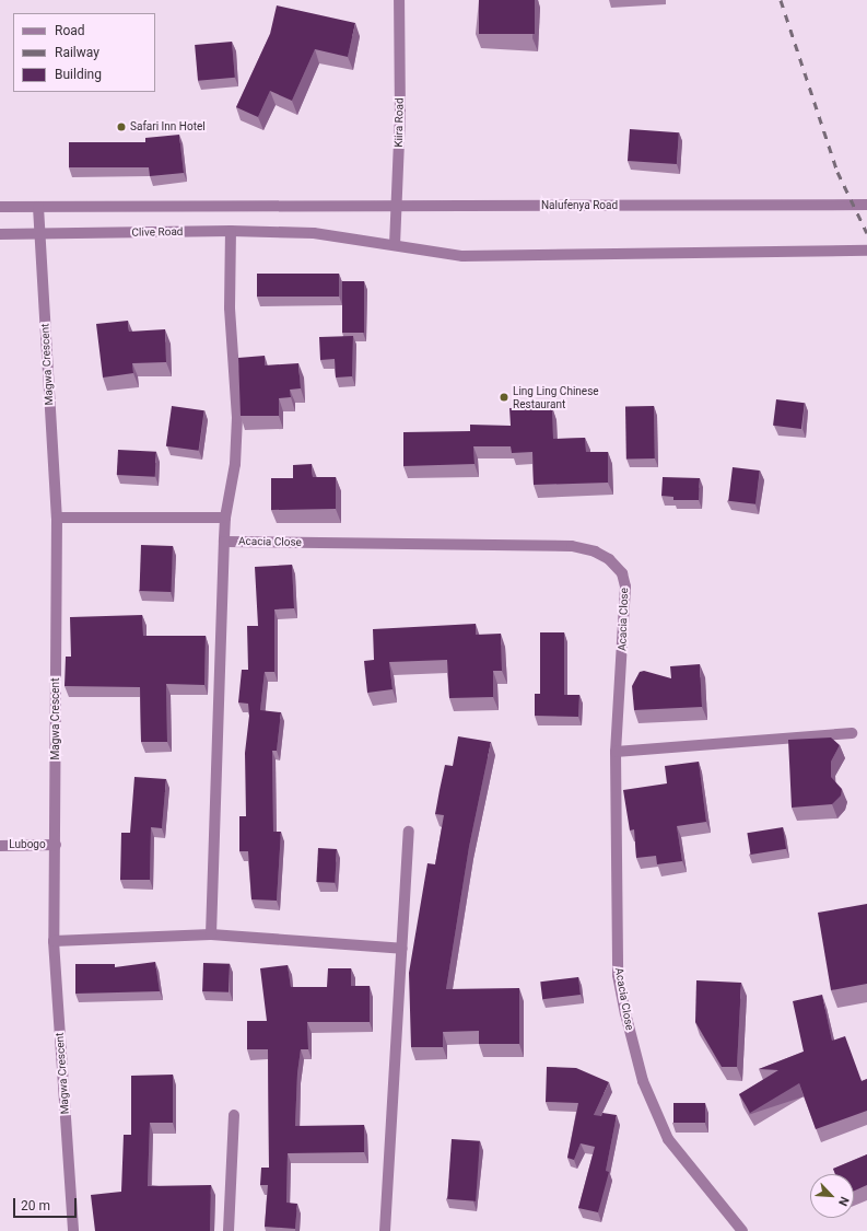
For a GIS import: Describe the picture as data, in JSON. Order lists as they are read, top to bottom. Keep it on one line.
{"streets":{"street":["Kiira Road","Nalufenya Road","Clive Road","Magwa Crescent","Acacia Close","Lubogo"]},"crossings":[["Kiira Road","Nalufenya Road"],["Kiira Road","Clive Road"],["Nalufenya Road","Magwa Crescent"],["Clive Road","Magwa Crescent"],["Clive Road","Acacia Close"],["Magwa Crescent","Lubogo"]],"places":["Safari Inn Hotel","Ling Ling Chinese Restaurant"],"legend":["Road","Railway","Building"],"scale_bar":"20 m","north":"bottom right"}
